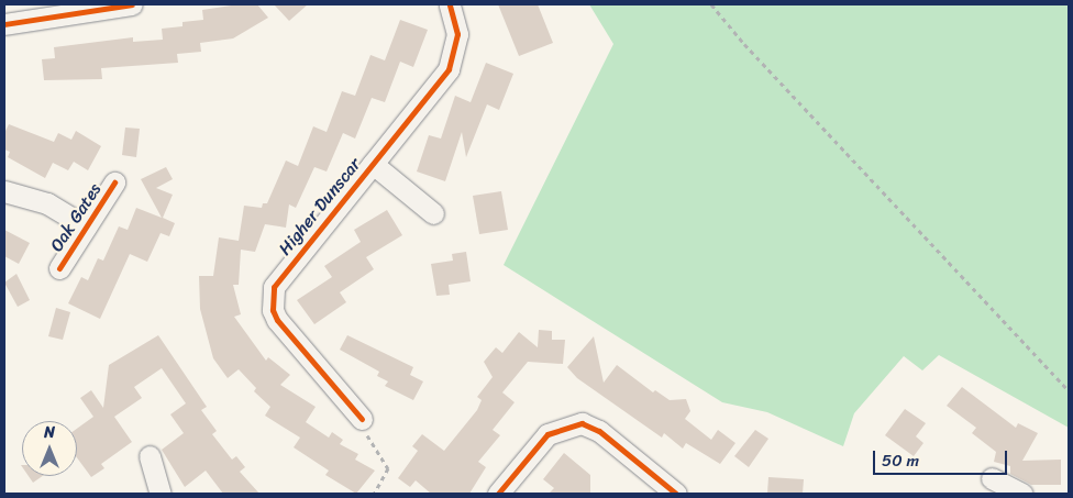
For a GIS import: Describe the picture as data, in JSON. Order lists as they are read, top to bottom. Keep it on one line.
{"streets":{"street":["Higher Dunscar","Oak Gates"]},"scale_bar":"50 m","north":"top"}
